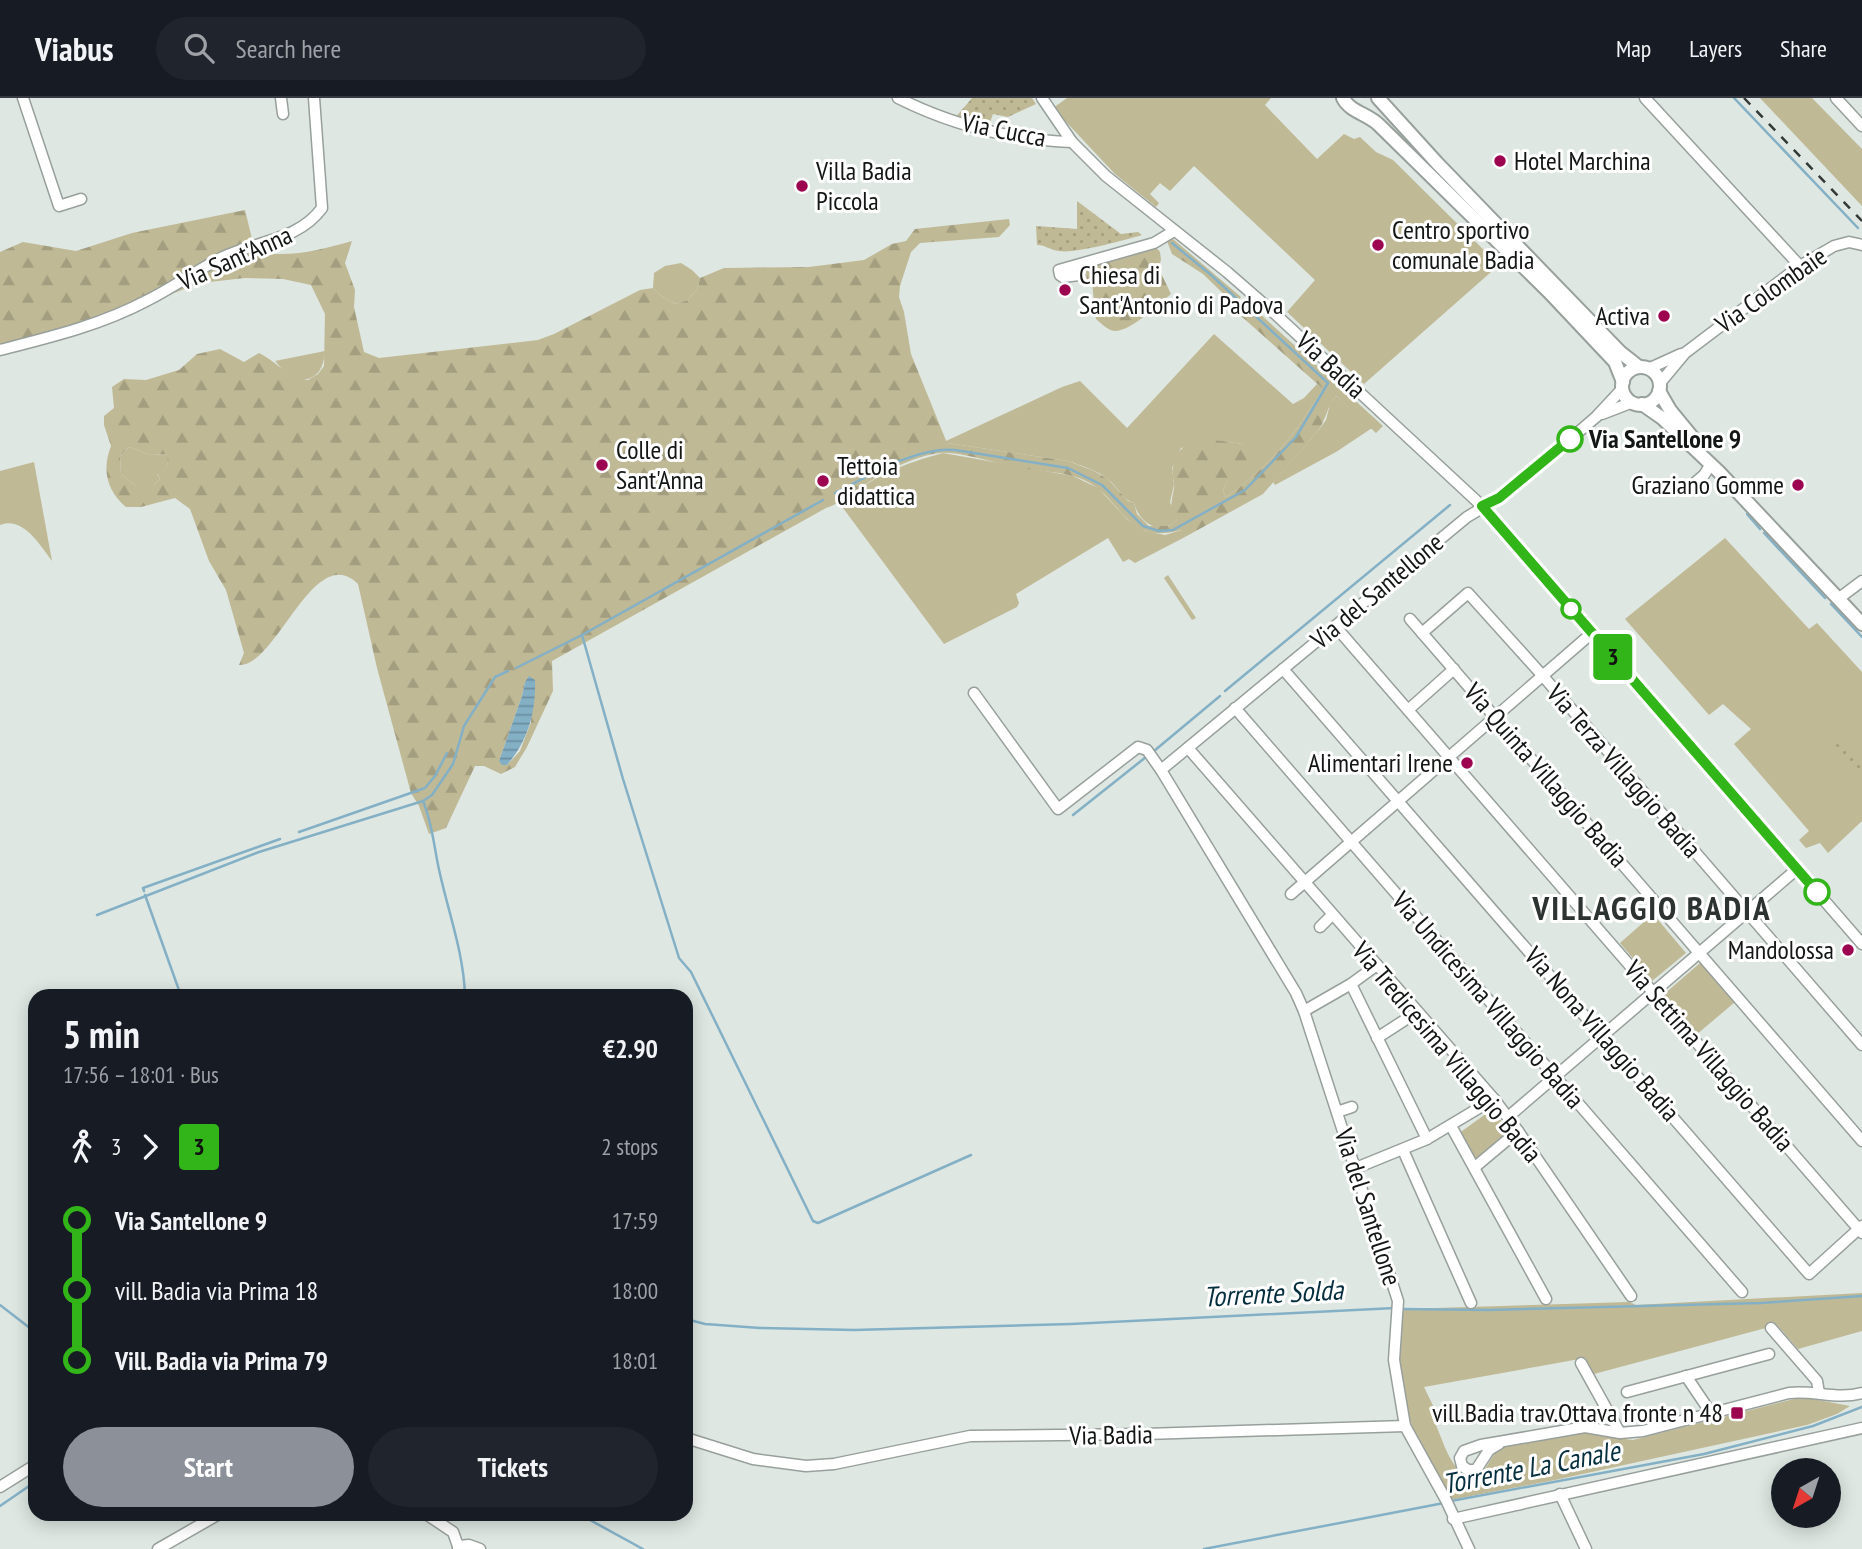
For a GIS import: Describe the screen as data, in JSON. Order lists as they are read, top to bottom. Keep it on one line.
{"streets":{"street":["Via Cucca","Via Sant'Anna","Via Colombaie","Via Badia","Via del Santellone","Via Terza Villaggio Badia","Via Quinta Villaggio Badia","Via Undicesima Villaggio Badia","Via Nona Villaggio Badia","Via Tredicesima Villaggio Badia","Via Settima Villaggio Badia"]},"crossings":[["Via Cucca","Via Badia"],["Via Colombaie","Via del Santellone"],["Via Badia","Via del Santellone"],["Via del Santellone","Via Undicesima Villaggio Badia"],["Via del Santellone","Via Nona Villaggio Badia"],["Via del Santellone","Via Tredicesima Villaggio Badia"],["Via del Santellone","Via Settima Villaggio Badia"],["Via Terza Villaggio Badia","Via Quinta Villaggio Badia"],["Via Nona Villaggio Badia","Via Settima Villaggio Badia"]],"districts":["VILLAGGIO BADIA"],"water":["Torrente Solda","Torrente La Canale"],"places":{"other":["Hotel Marchina","Villa Badia Piccola","Centro sportivo comunale Badia","Chiesa di Sant'Antonio di Padova","Activa","Via Santellone 9","Colle di Sant'Anna","Tettoia didattica","Graziano Gomme","Alimentari Irene","Mandolossa"],"transit":["vill.Badia trav.Ottava fronte n 48"]},"lines":["bus line 3"],"north":"bottom left","page":{"header":"Viabus","search":"Search here","nav":["Map","Layers","Share"],"on_map":"3","heading":["5 min","17:56 – 18:01 · Bus","€2.90"],"legs":["3","3","2 stops"],"list":[{"name":"Via Santellone 9","value":"17:59"},{"name":"vill. Badia via Prima 18","value":"18:00"},{"name":"Vill. Badia via Prima 79","value":"18:01"}],"buttons":["Start","Tickets"]}}
